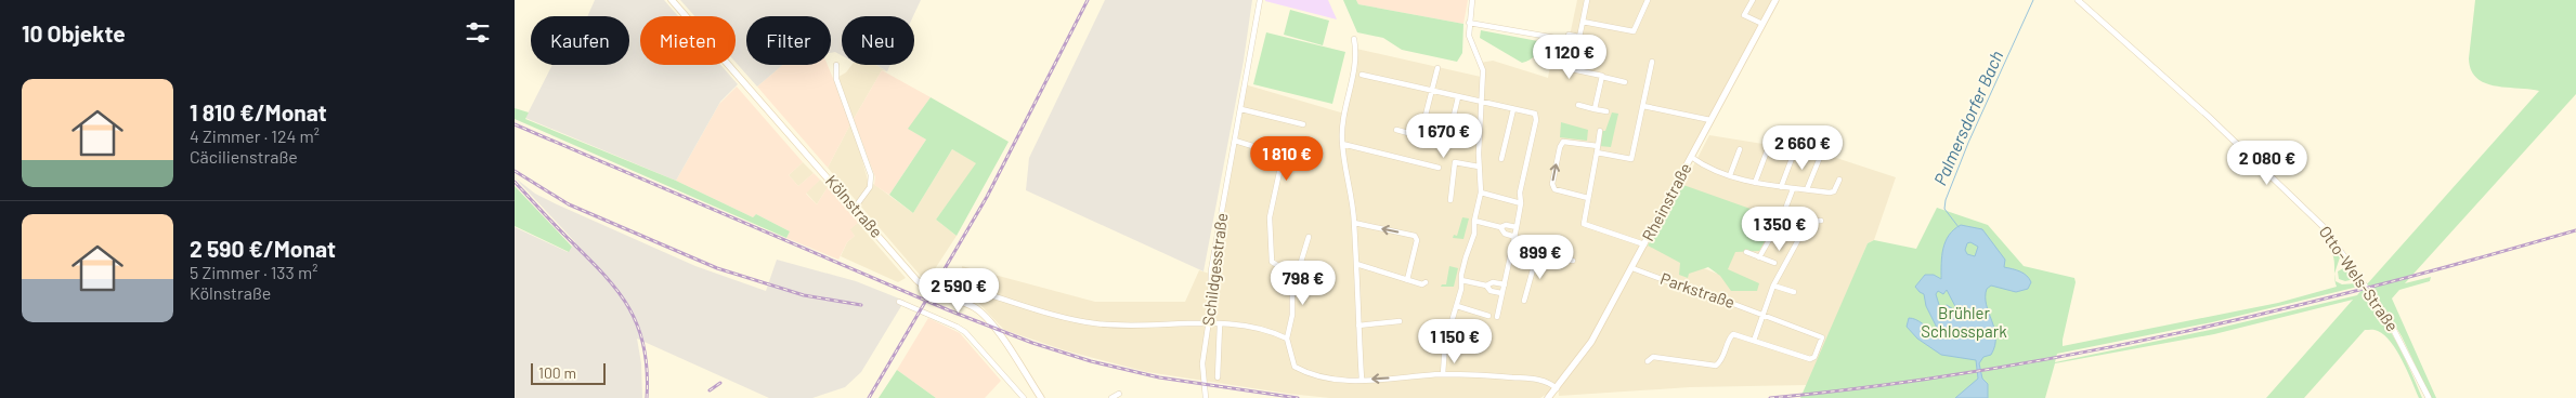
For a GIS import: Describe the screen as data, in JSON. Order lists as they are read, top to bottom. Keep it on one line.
{"streets":{"main road":["Rheinstraße","Kölnstraße"],"street":["Schildgesstraße","Otto-Wels-Straße","Parkstraße"]},"crossings":[["Rheinstraße","Parkstraße"]],"water":["Palmersdorfer Bach"],"parks":["Brühler Schlosspark"],"scale_bar":"100 m","page":{"heading":"10 Objekte","chip":["Kaufen","Mieten","Filter","Neu"],"price":["1 120 €","1 670 €","2 660 €","1 810 €","2 080 €","1 350 €","899 €","798 €","2 590 €","1 150 €"],"list":[{"name":"1 810 €/Monat","note":"4 Zimmer · 124 m² · Cäcilienstraße"},{"name":"2 590 €/Monat","note":"5 Zimmer · 133 m² · Kölnstraße"}],"scale":"100 m"}}
